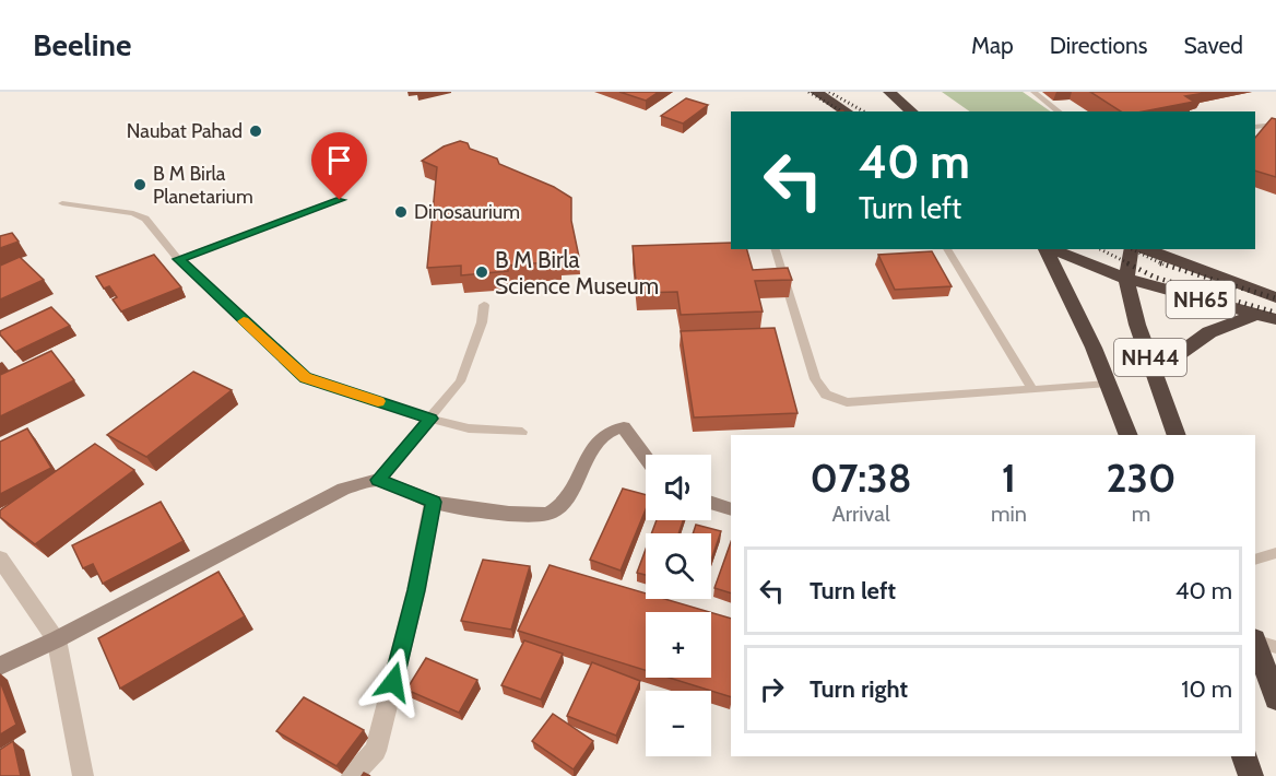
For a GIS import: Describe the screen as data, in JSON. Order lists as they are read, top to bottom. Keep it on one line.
{"streets":{"highway":["NH65","NH44"]},"crossings":[["NH65","NH44"]],"places":["Naubat Pahad","B M Birla Planetarium","Dinosaurium","B M Birla Science Museum"],"page":{"header":"Beeline","nav":["Map","Directions","Saved"],"turn":["40 m","Turn left"],"eta":["07:38","Arrival","1","min","230","m"],"map_buttons":["+","−"],"list":[{"name":"Turn left","value":"40 m"},{"name":"Turn right","value":"10 m"}]}}
